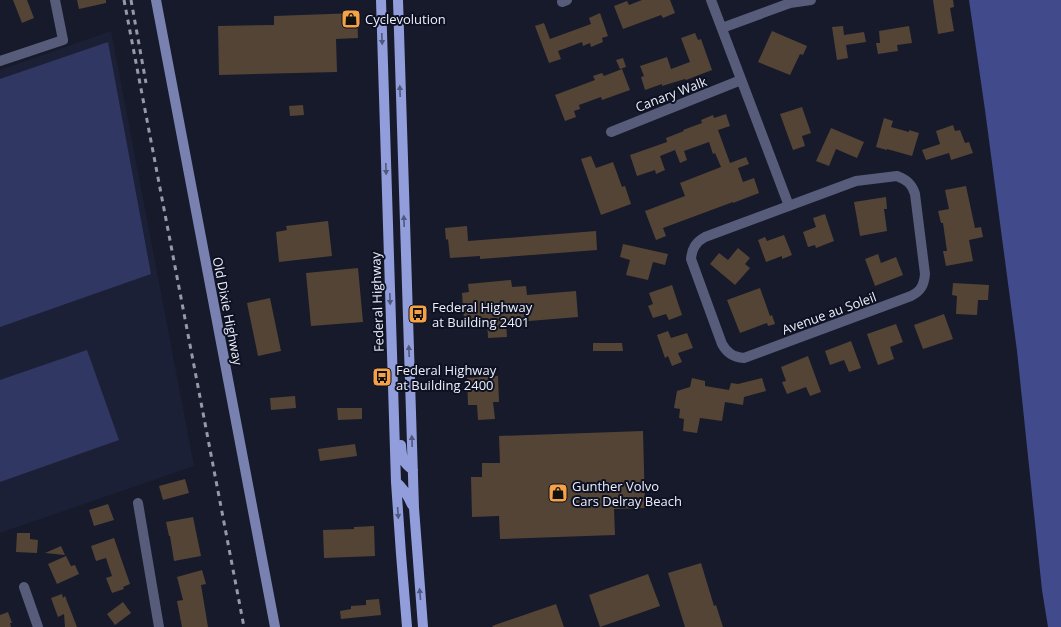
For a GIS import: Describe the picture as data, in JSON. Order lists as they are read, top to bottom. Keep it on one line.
{"streets":{"main road":["Federal Highway"],"street":["Canary Walk","Old Dixie Highway","Avenue au Soleil"]},"places":{"shop":["Cyclevolution","Gunther Volvo Cars Delray Beach"],"bus stop":["Federal Highway at Building 2401","Federal Highway at Building 2400"]}}
